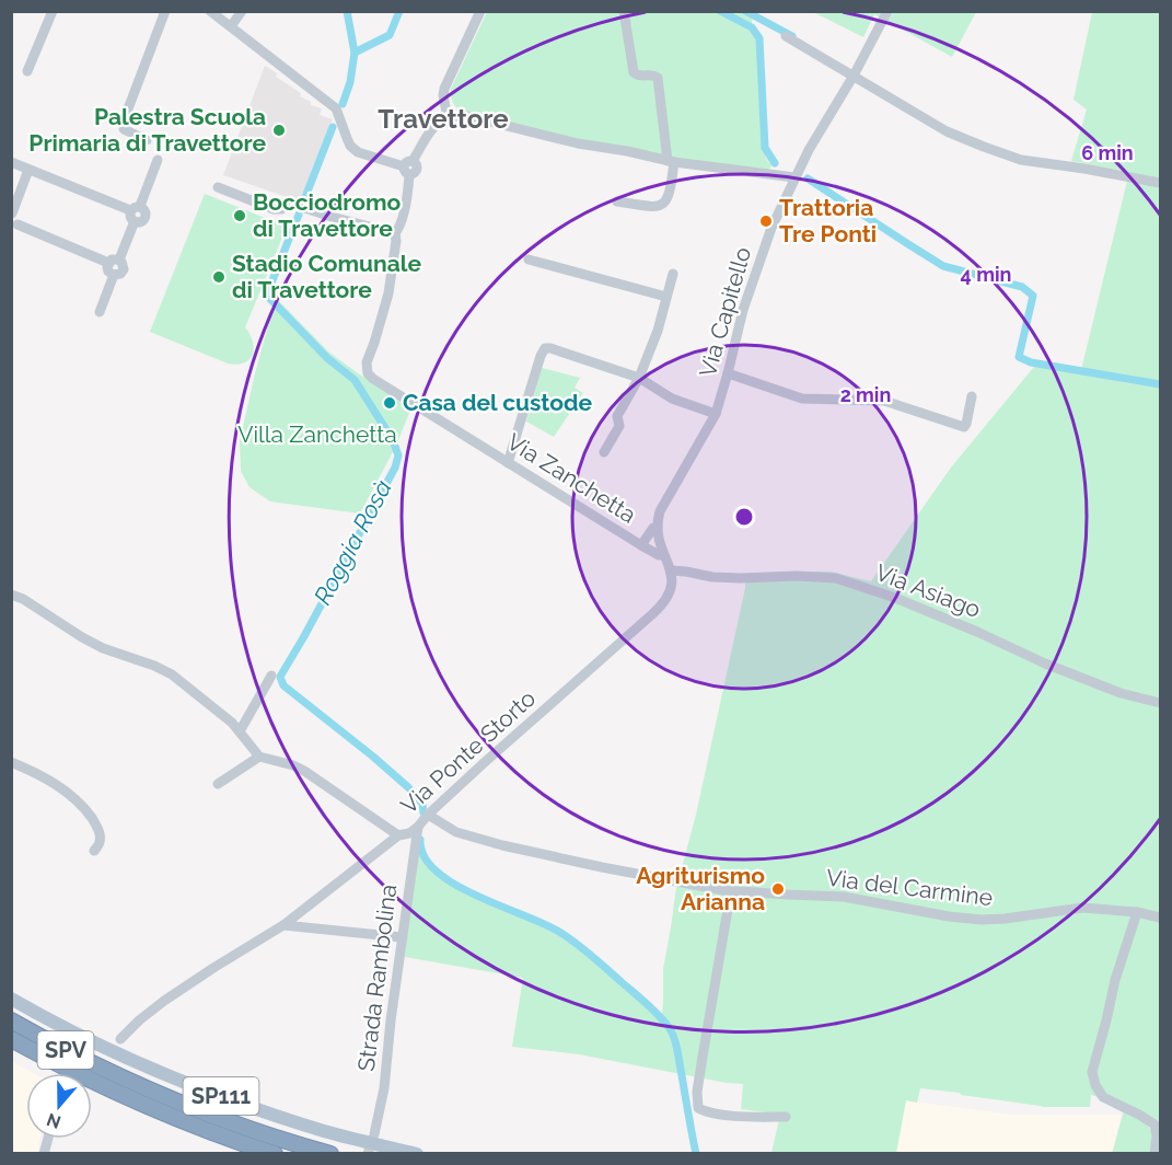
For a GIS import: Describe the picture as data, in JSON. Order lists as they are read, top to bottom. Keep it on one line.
{"streets":{"highway":["SPV"],"main road":["SP111"],"street":["Via Capitello","Via Zanchetta","Via Asiago","Via Ponte Storto","Via del Carmine","Strada Rambolina"]},"crossings":[["Via Capitello","Via Zanchetta"],["Via Asiago","Via Ponte Storto"],["Via Ponte Storto","Via del Carmine"],["Via Ponte Storto","Strada Rambolina"]],"districts":["Travettore"],"water":["Roggia Rosà"],"parks":["Villa Zanchetta"],"places":["Palestra Scuola Primaria di Travettore","Bocciodromo di Travettore","Trattoria Tre Ponti","Stadio Comunale di Travettore","Casa del custode","Agriturismo Arianna"],"north":"bottom","rings":["6 min","4 min","2 min"]}
